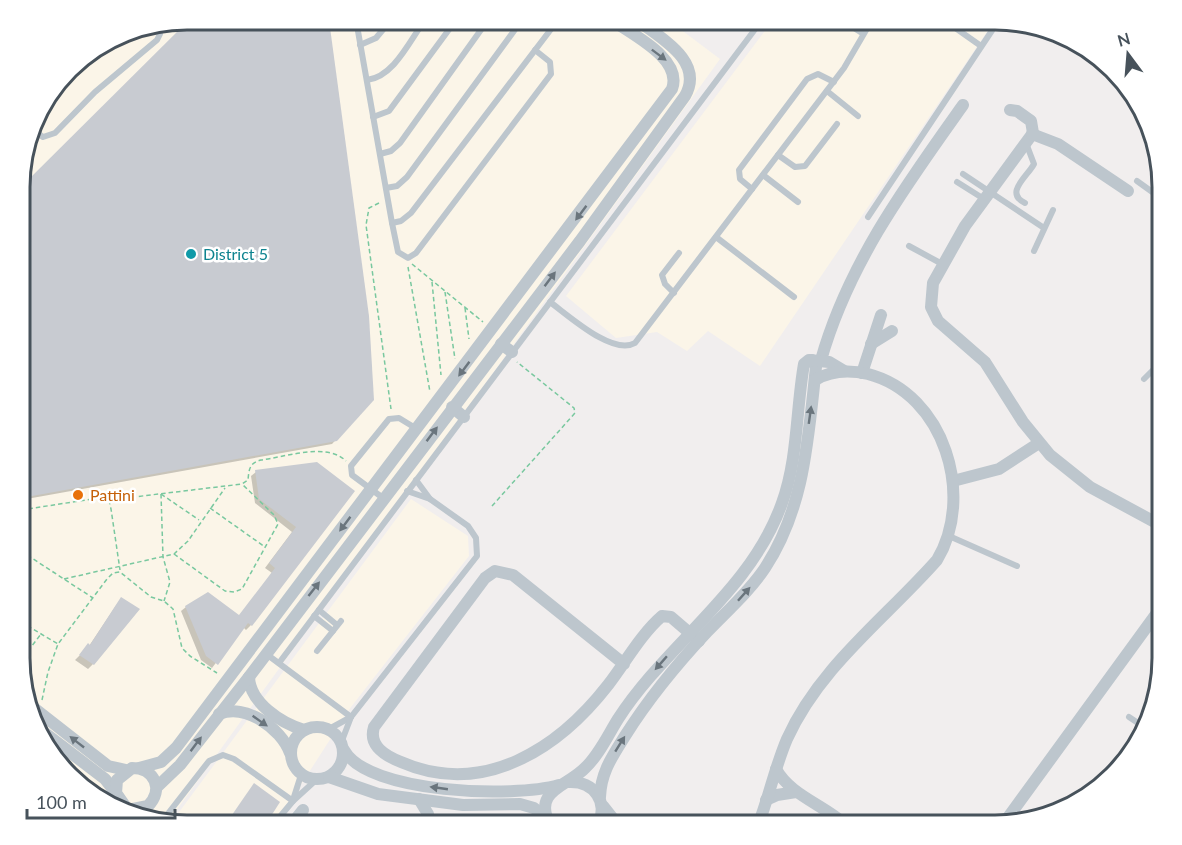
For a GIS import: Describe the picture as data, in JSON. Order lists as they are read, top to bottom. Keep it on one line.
{"places":["District 5","Pattini"],"scale_bar":"100 m","north":"top"}
